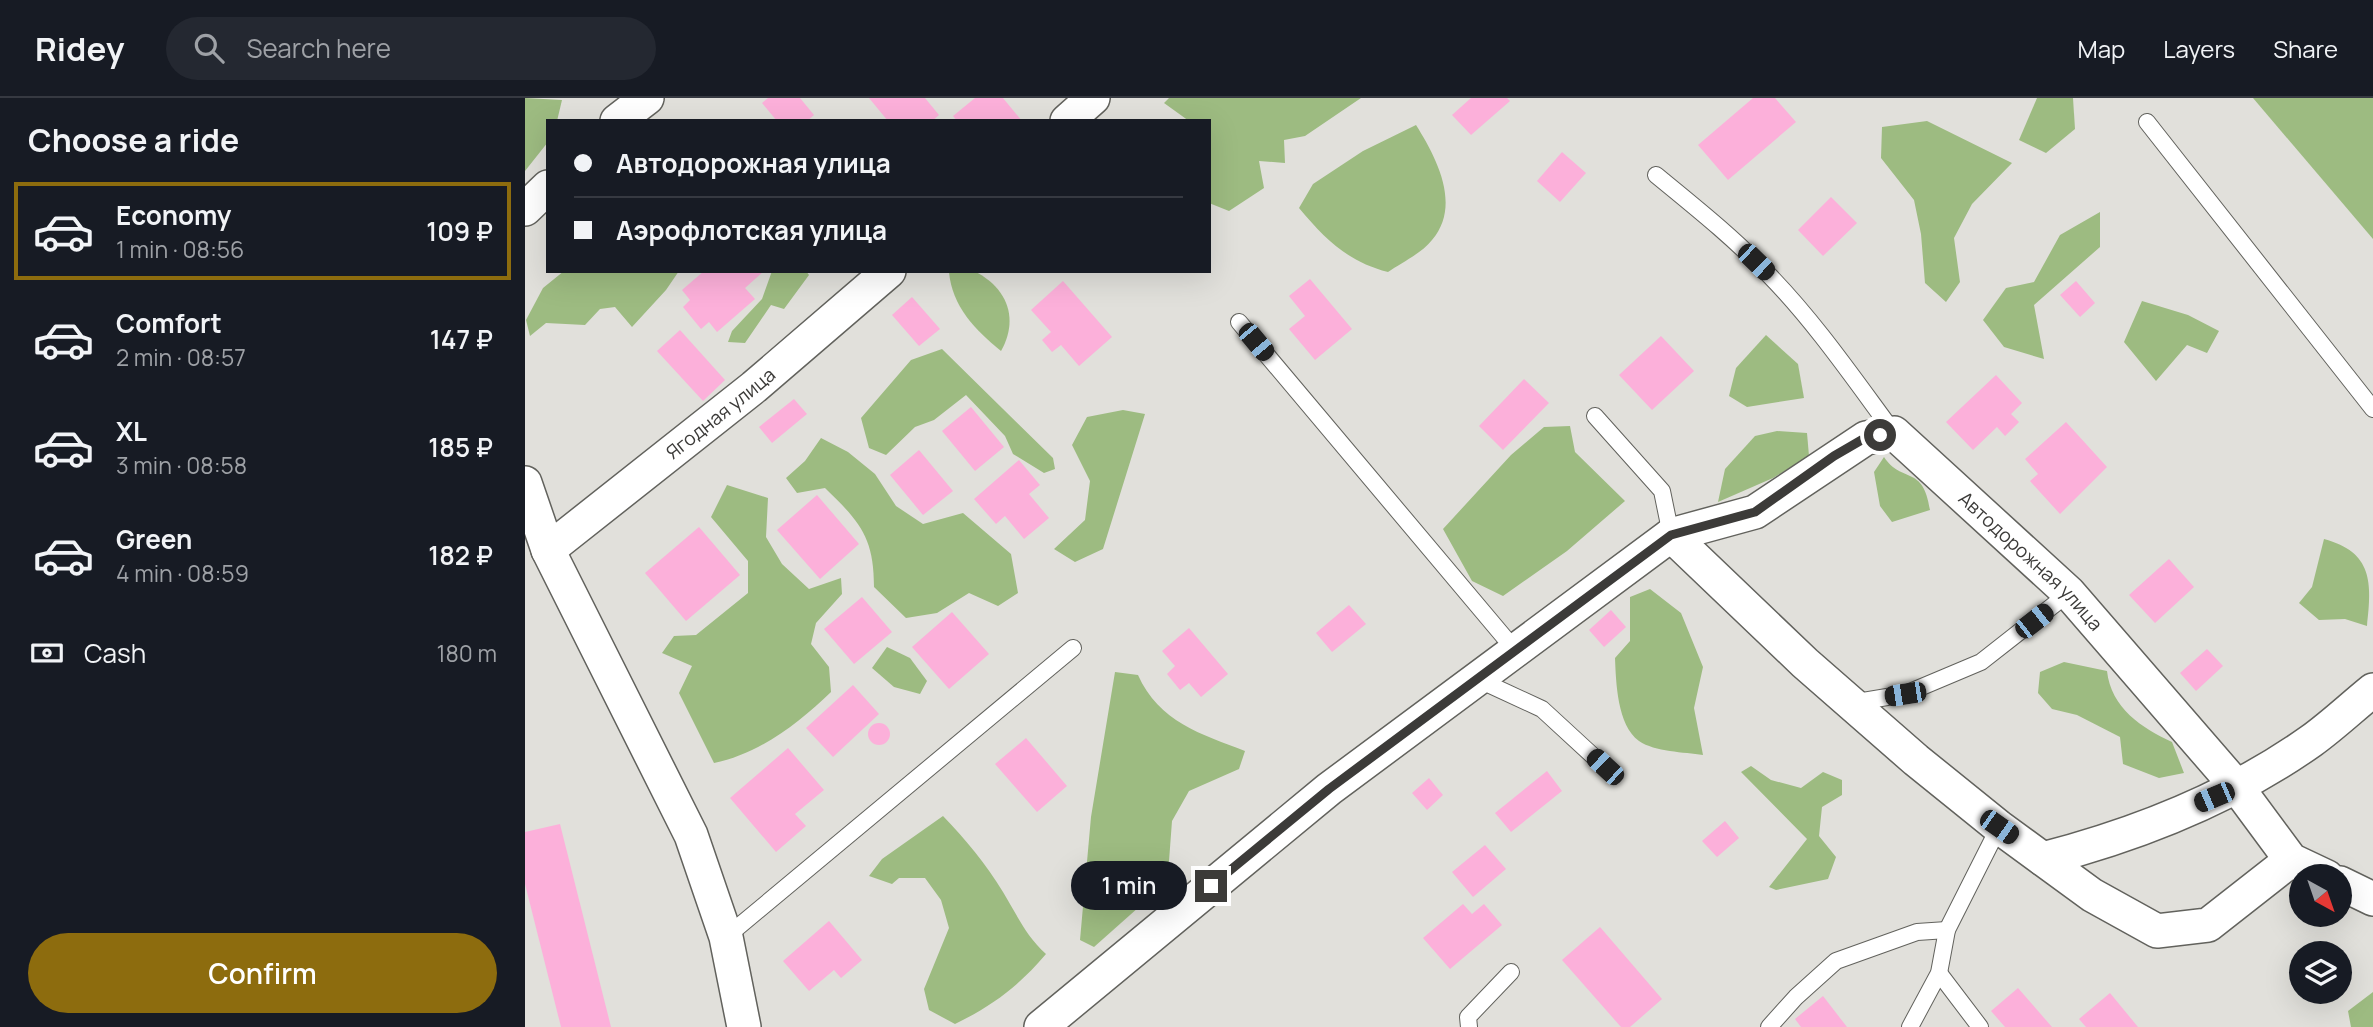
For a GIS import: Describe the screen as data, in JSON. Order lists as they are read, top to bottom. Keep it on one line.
{"streets":{"street":["Ягодная улица","Автодорожная улица"]},"north":"bottom right","page":{"header":"Ridey","search":"Search here","nav":["Map","Layers","Share"],"heading":"Choose a ride","banner":["Автодорожная улица","Аэрофлотская улица"],"list":[{"name":"Economy","note":"1 min · 08:56","value":"109 ₽"},{"name":"Comfort","note":"2 min · 08:57","value":"147 ₽"},{"name":"XL","note":"3 min · 08:58","value":"185 ₽"},{"name":"Green","note":"4 min · 08:59","value":"182 ₽"}],"pay":["Cash","180 m"],"bubble":"1 min","buttons":"Confirm"}}
